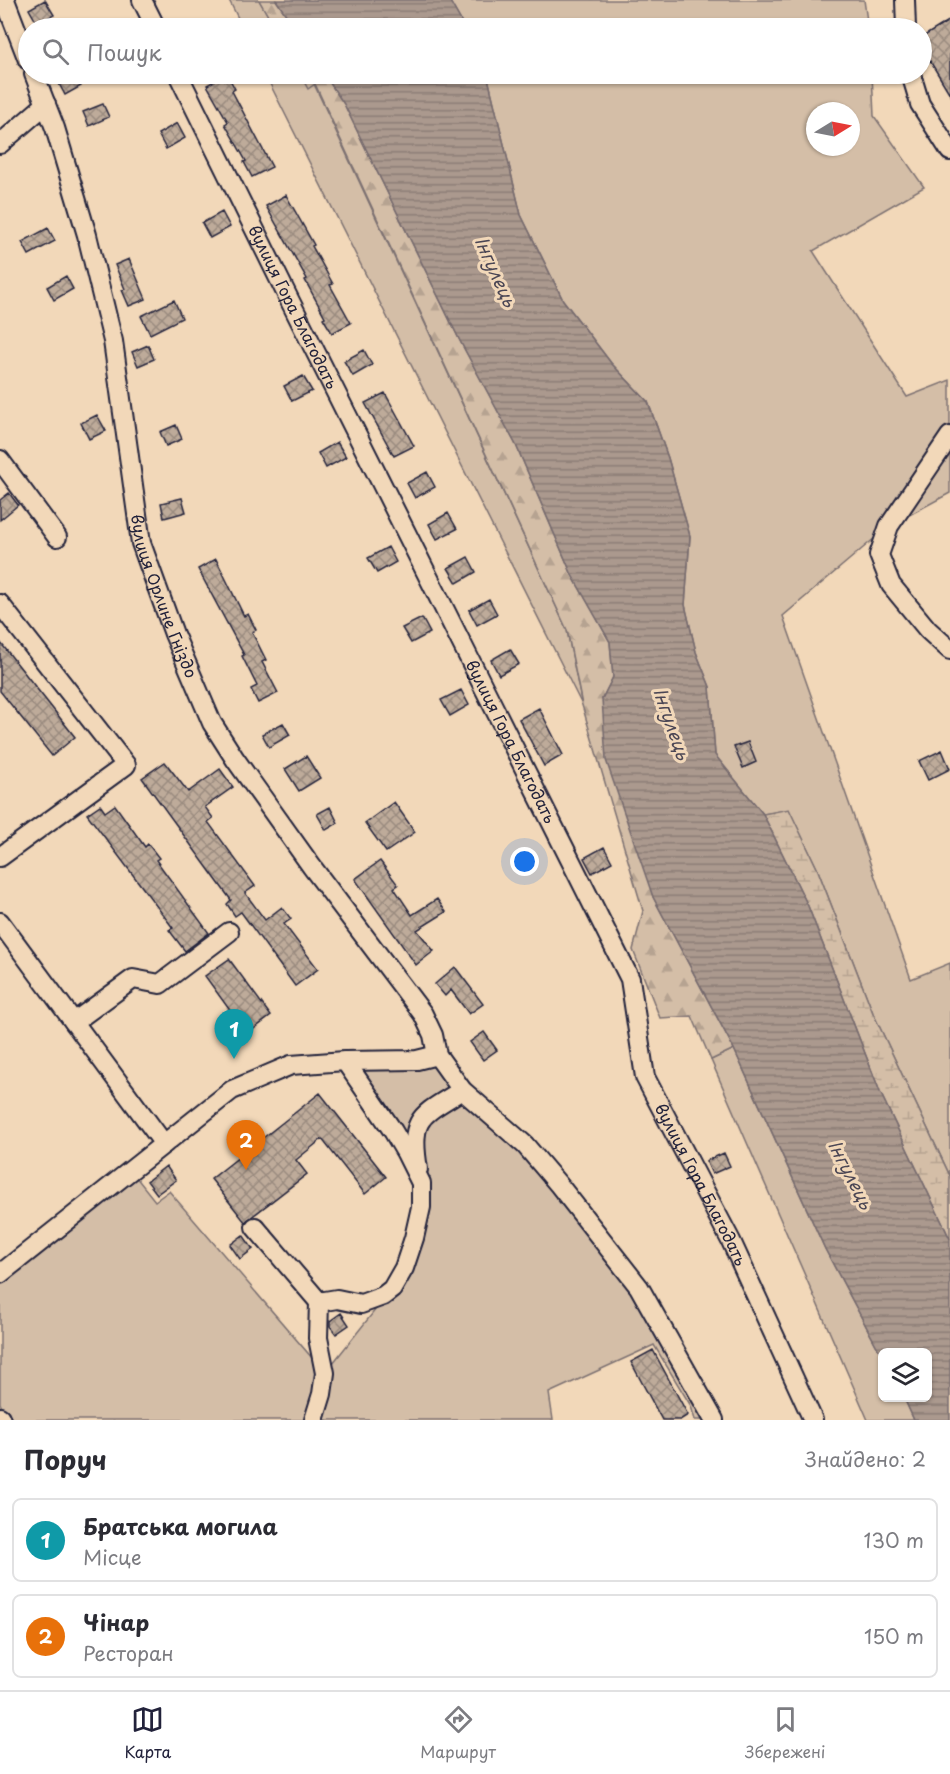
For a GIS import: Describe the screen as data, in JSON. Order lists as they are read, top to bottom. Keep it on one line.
{"streets":{"street":["вулиця Гора Благодать","вулиця Орлине Гніздо"]},"water":["Інгулець"],"north":"right","page":{"search":"Пошук","pins":["1","2"],"heading":["Поруч","Знайдено: 2"],"list":[{"mark":"1","name":"Братська могила","note":"Місце","value":"130 m"},{"mark":"2","name":"Чінар","note":"Ресторан","value":"150 m"}],"nav":["Карта","Маршрут","Збережені"]}}
